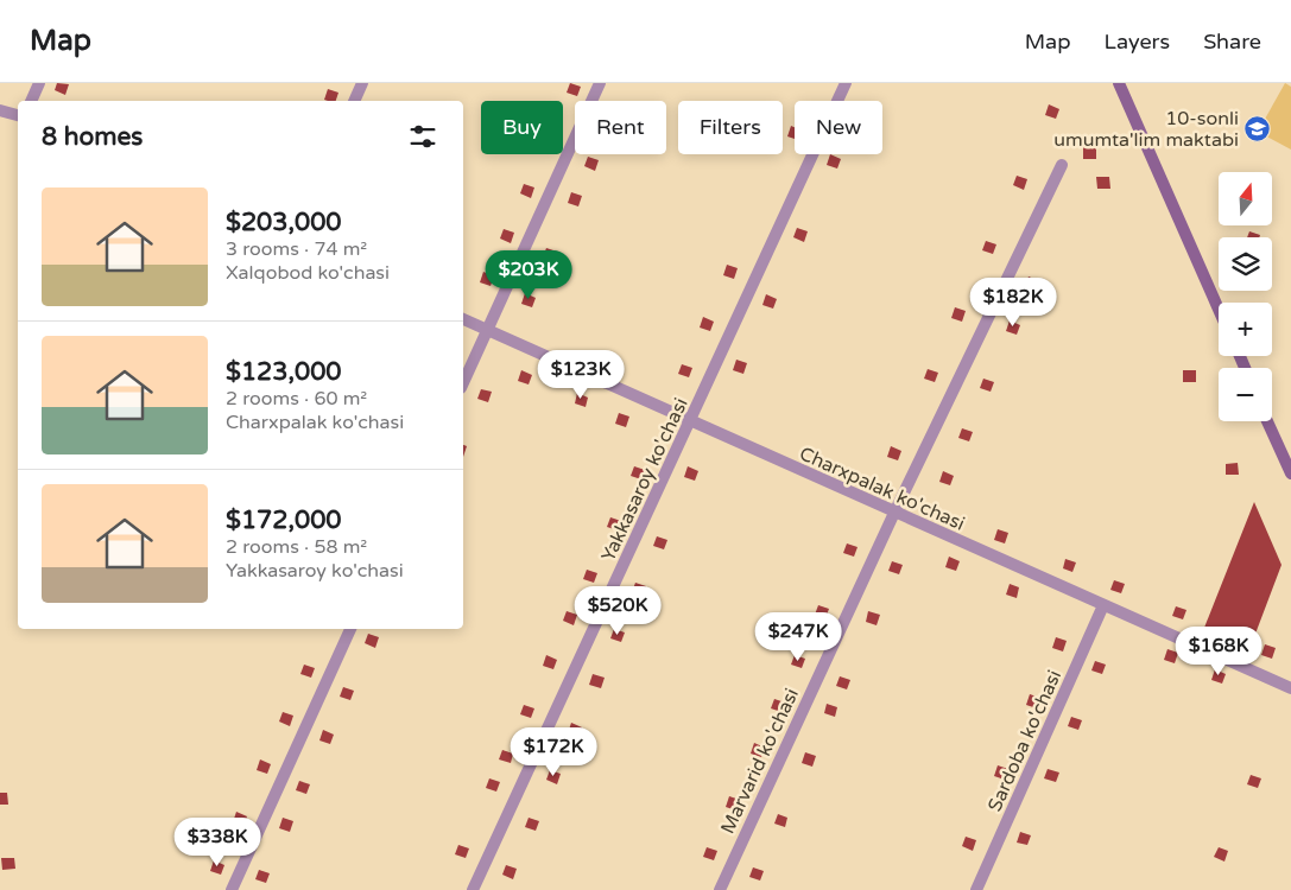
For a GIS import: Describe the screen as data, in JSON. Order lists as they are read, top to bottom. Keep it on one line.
{"streets":{"street":["Yakkasaroy ko'chasi","Charxpalak ko'chasi","Sardoba ko'chasi","Marvarid ko'chasi"]},"crossings":[["Yakkasaroy ko'chasi","Charxpalak ko'chasi"],["Charxpalak ko'chasi","Sardoba ko'chasi"],["Charxpalak ko'chasi","Marvarid ko'chasi"]],"places":{"school or university":["10-sonli umumta'lim maktabi"]},"north":"top","page":{"header":"Map","nav":["Map","Layers","Share"],"chip":["Buy","Rent","Filters","New"],"heading":"8 homes","map_buttons":["+","−"],"list":[{"name":"$203,000","note":"3 rooms · 74 m² · Xalqobod ko'chasi"},{"name":"$123,000","note":"2 rooms · 60 m² · Charxpalak ko'chasi"},{"name":"$172,000","note":"2 rooms · 58 m² · Yakkasaroy ko'chasi"}],"price":["$203K","$182K","$123K","$520K","$247K","$168K","$172K","$338K"]}}
